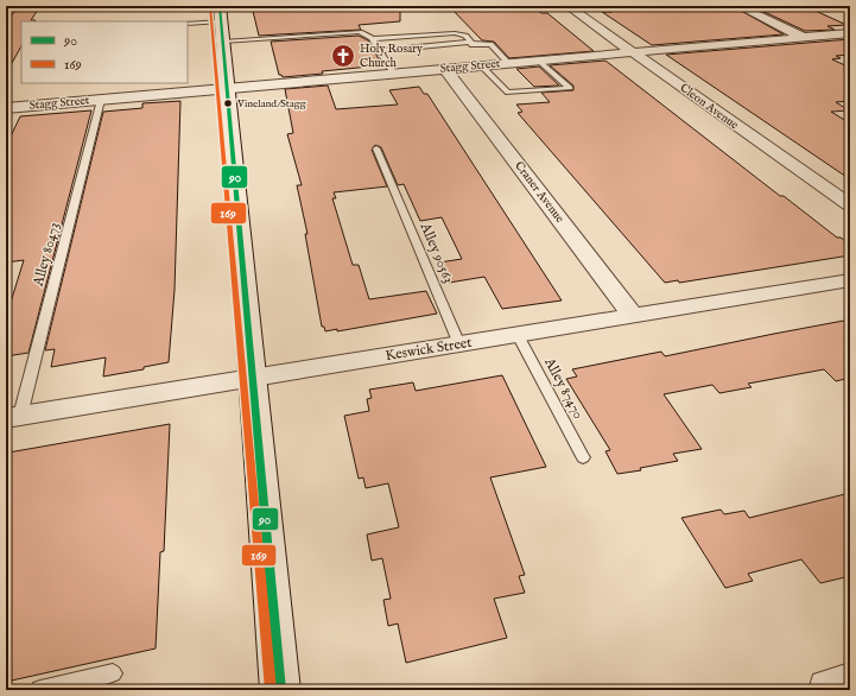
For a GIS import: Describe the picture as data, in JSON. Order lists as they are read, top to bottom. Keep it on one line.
{"streets":{"street":["Stagg Street","Cleon Avenue","Craner Avenue","Keswick Street"],"lane":["Alley 90563","Alley 80473","Alley 87470"]},"crossings":[["Stagg Street","Cleon Avenue"],["Stagg Street","Craner Avenue"],["Stagg Street","Alley 80473"],["Craner Avenue","Keswick Street"],["Alley 90563","Keswick Street"],["Alley 80473","Keswick Street"],["Keswick Street","Alley 87470"]],"places":{"church":["Holy Rosary Church"],"other":["Vineland/Stagg"]},"lines":["transit line 90","transit line 169"],"legend":["90","169"]}
